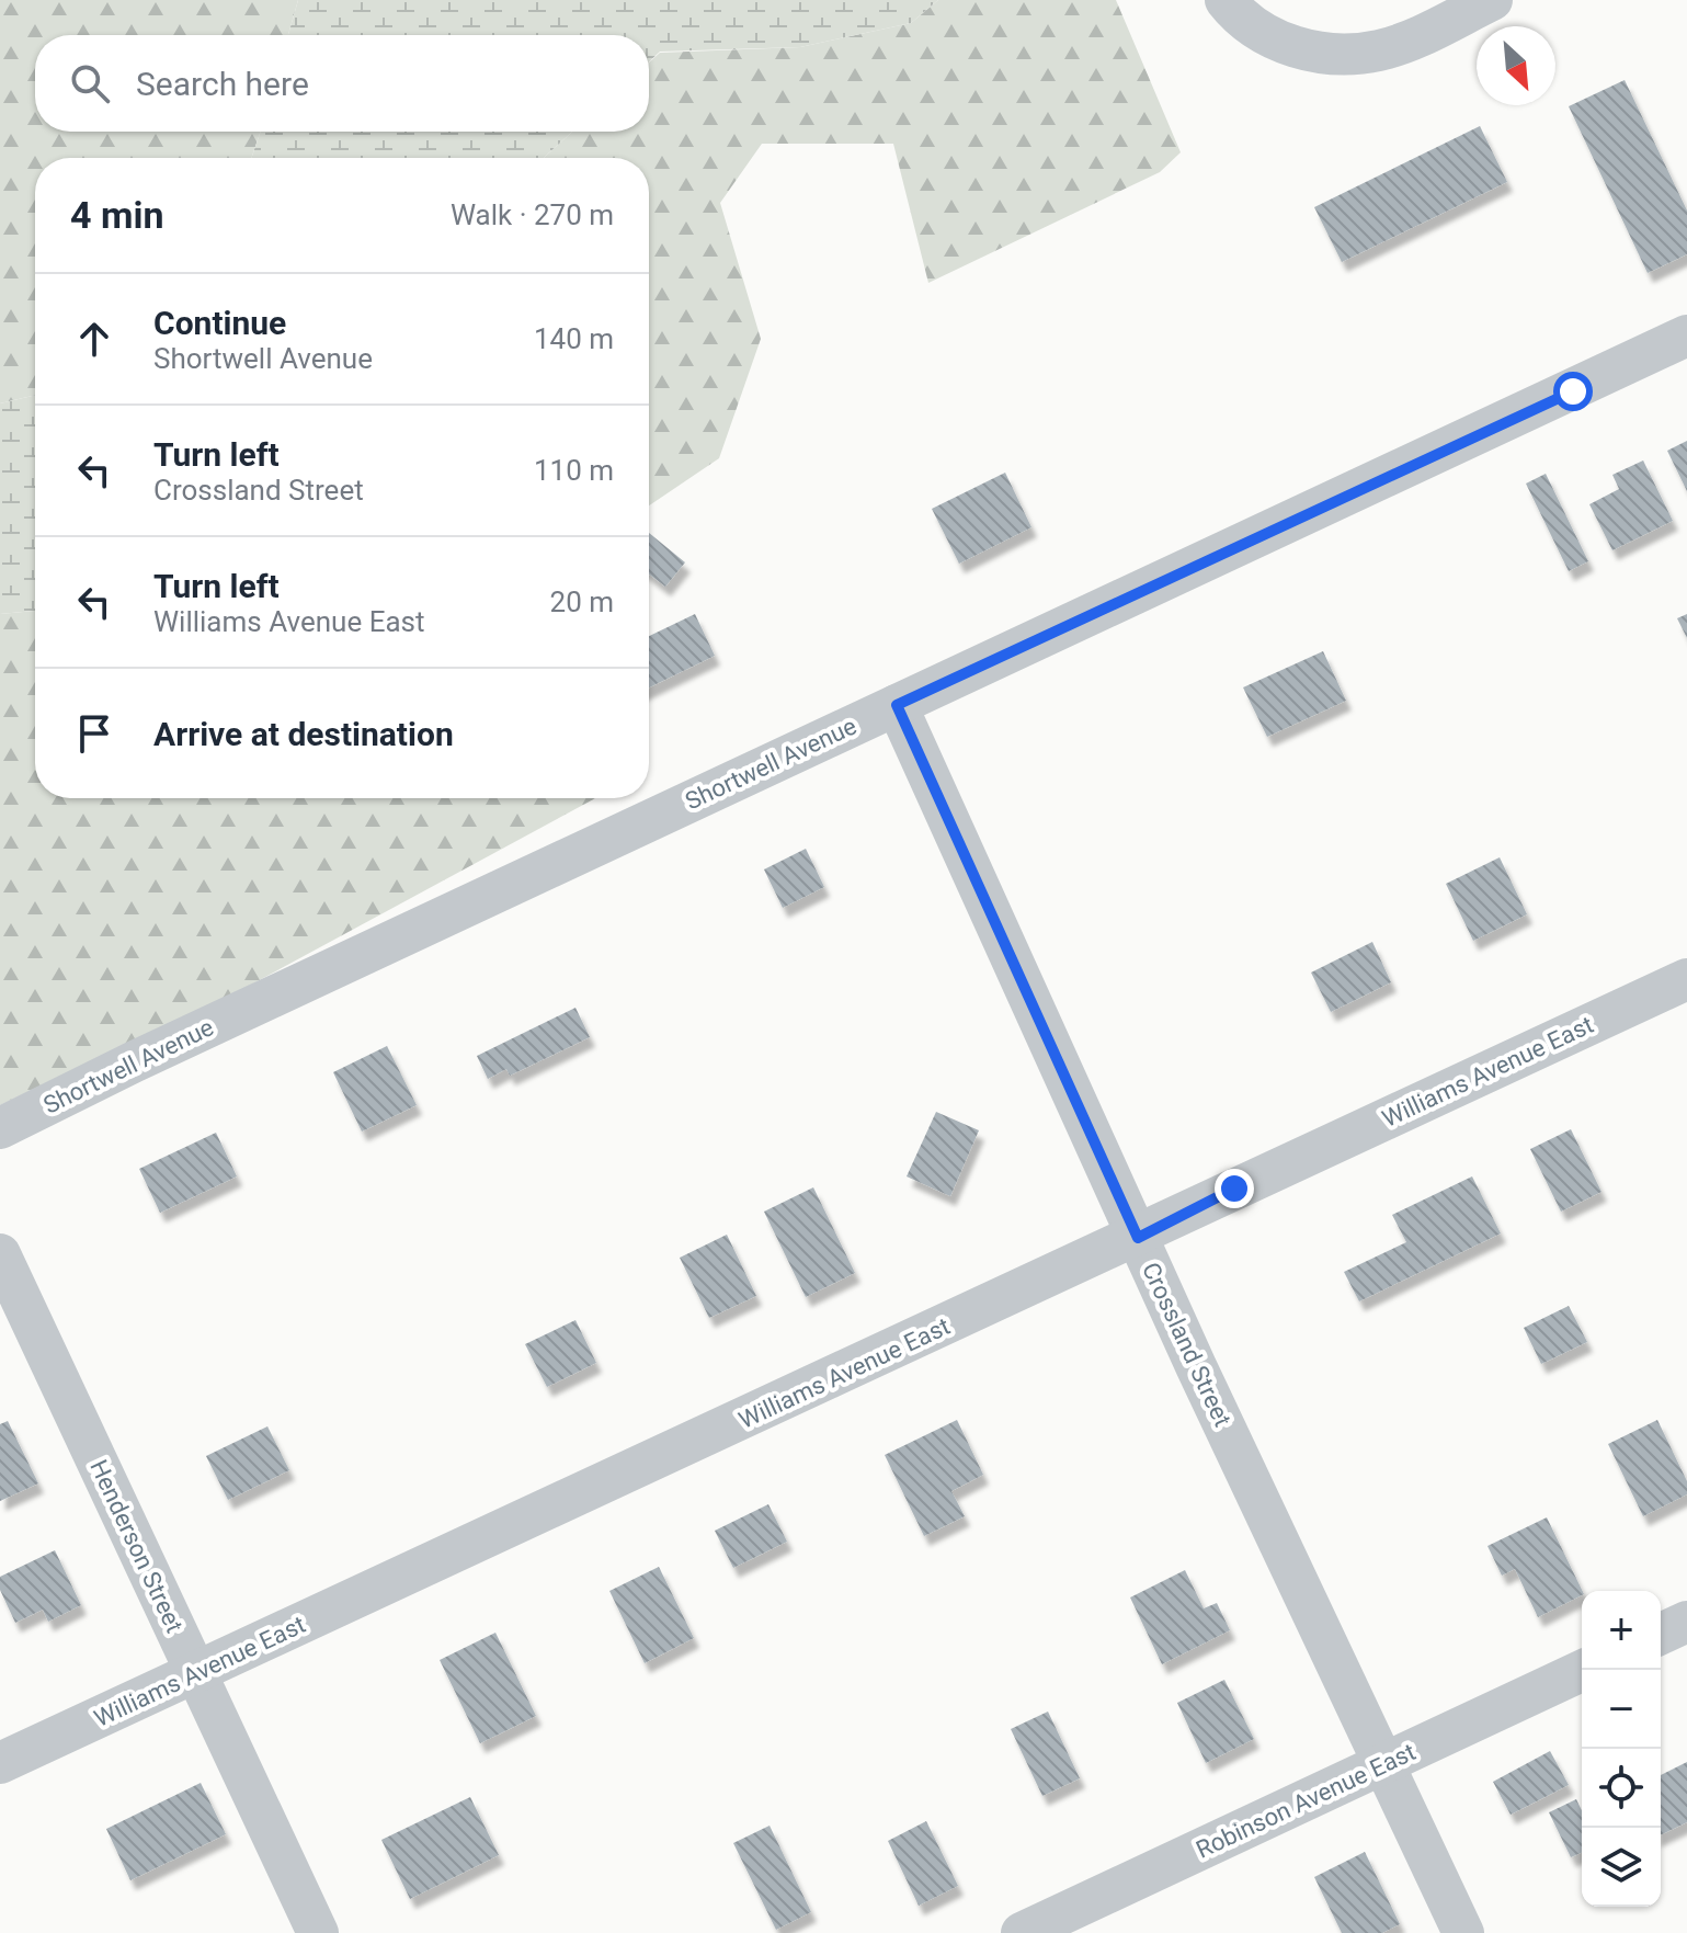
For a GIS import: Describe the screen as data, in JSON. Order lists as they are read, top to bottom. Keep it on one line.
{"streets":{"street":["Shortwell Avenue","Williams Avenue East","Crossland Street","Henderson Street","Robinson Avenue East"]},"crossings":[["Shortwell Avenue","Crossland Street"],["Williams Avenue East","Crossland Street"],["Williams Avenue East","Henderson Street"],["Crossland Street","Robinson Avenue East"]],"north":"bottom right","page":{"search":"Search here","heading":["4 min","Walk · 270 m"],"list":[["Continue","Shortwell Avenue","140 m"],["Turn left","Crossland Street","110 m"],["Turn left","Williams Avenue East","20 m"],"Arrive at destination"],"map_buttons":["+","−"]}}
